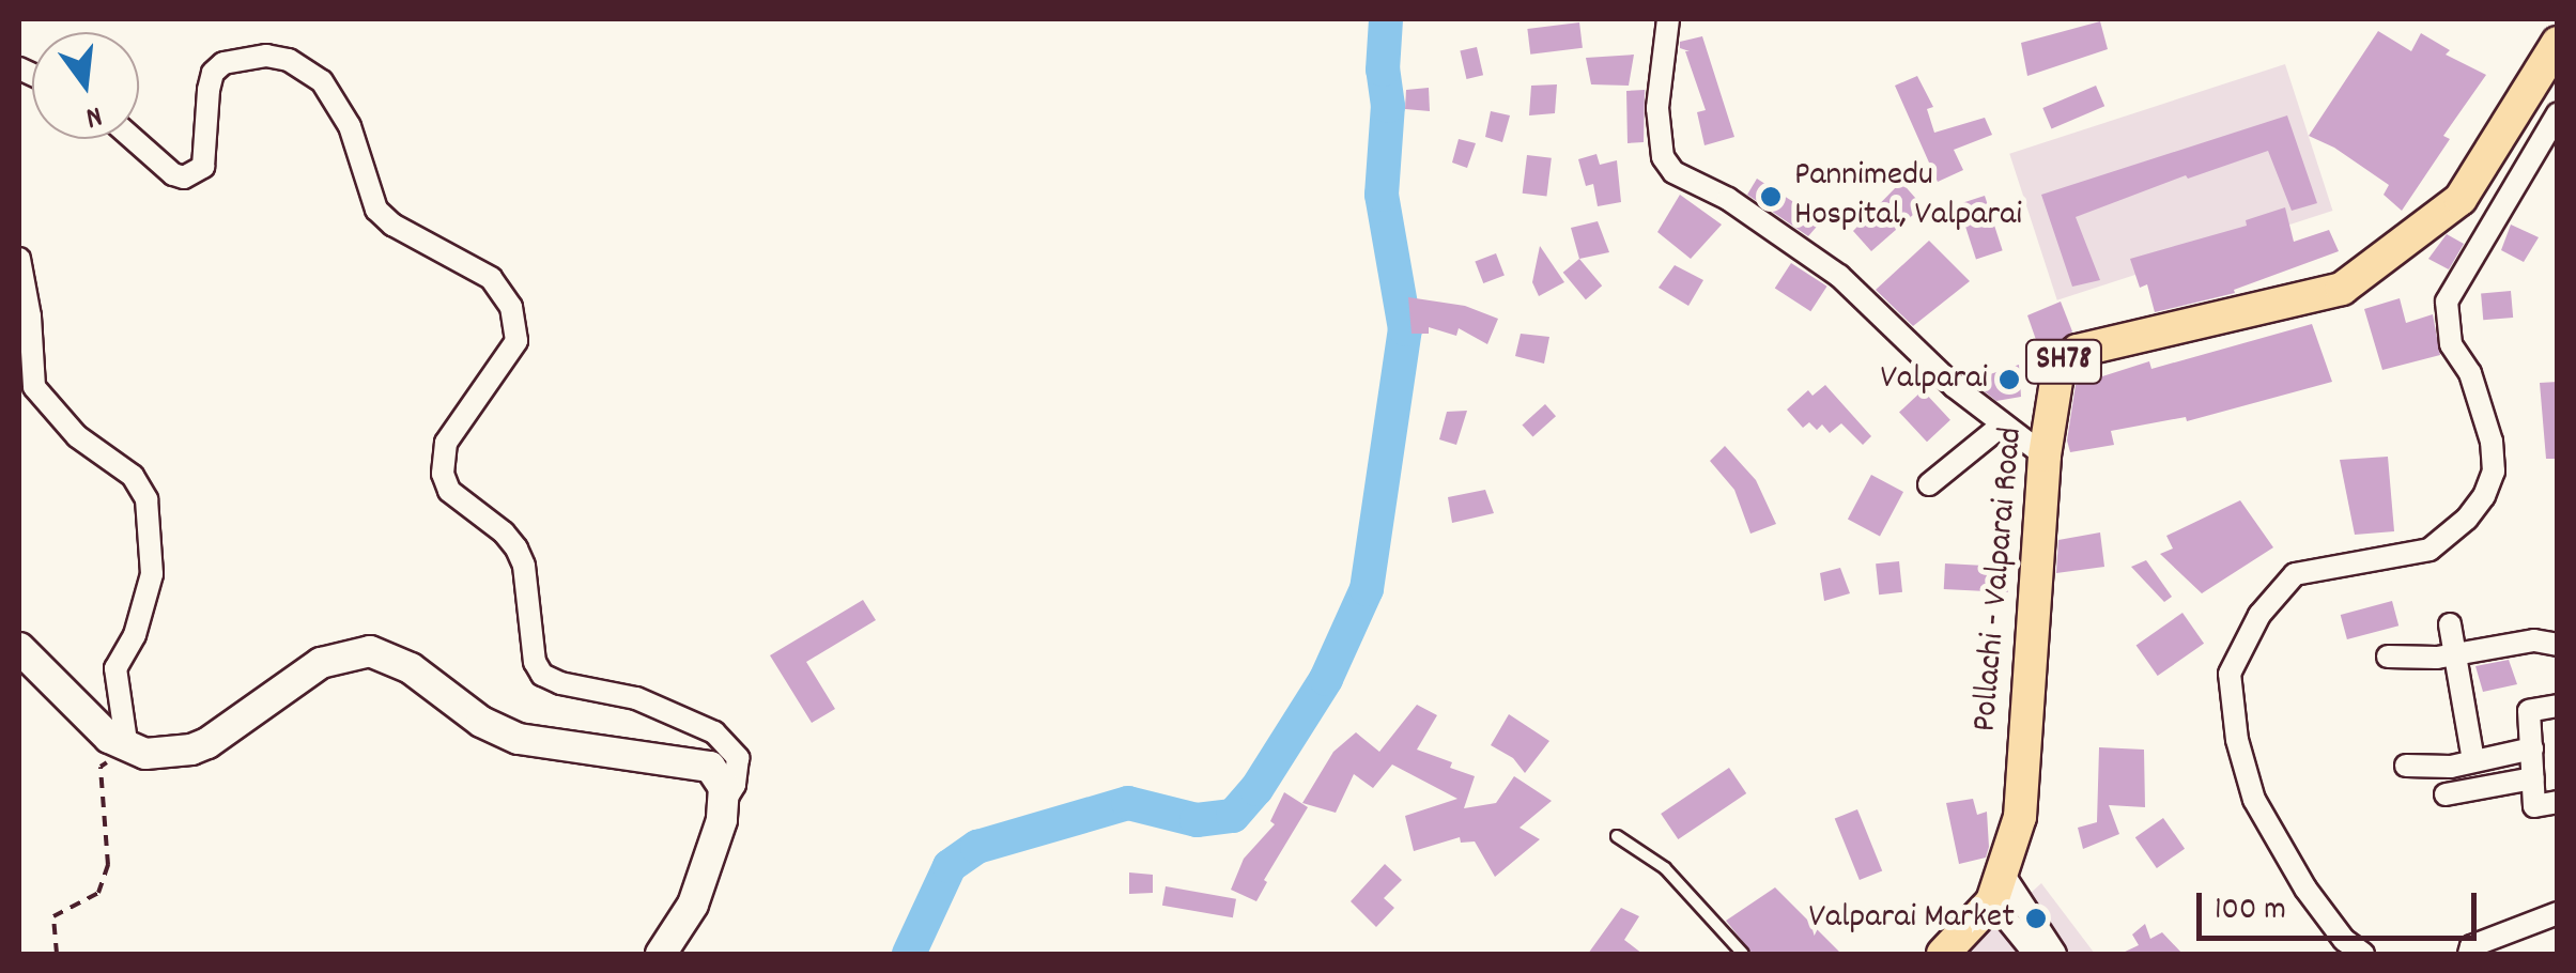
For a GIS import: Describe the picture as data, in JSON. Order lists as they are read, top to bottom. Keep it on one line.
{"streets":{"main road":["SH78","Pollachi - Valparai Road"]},"places":["Pannimedu Hospital, Valparai","Valparai","Valparai Market"],"scale_bar":"100 m","north":"bottom"}
